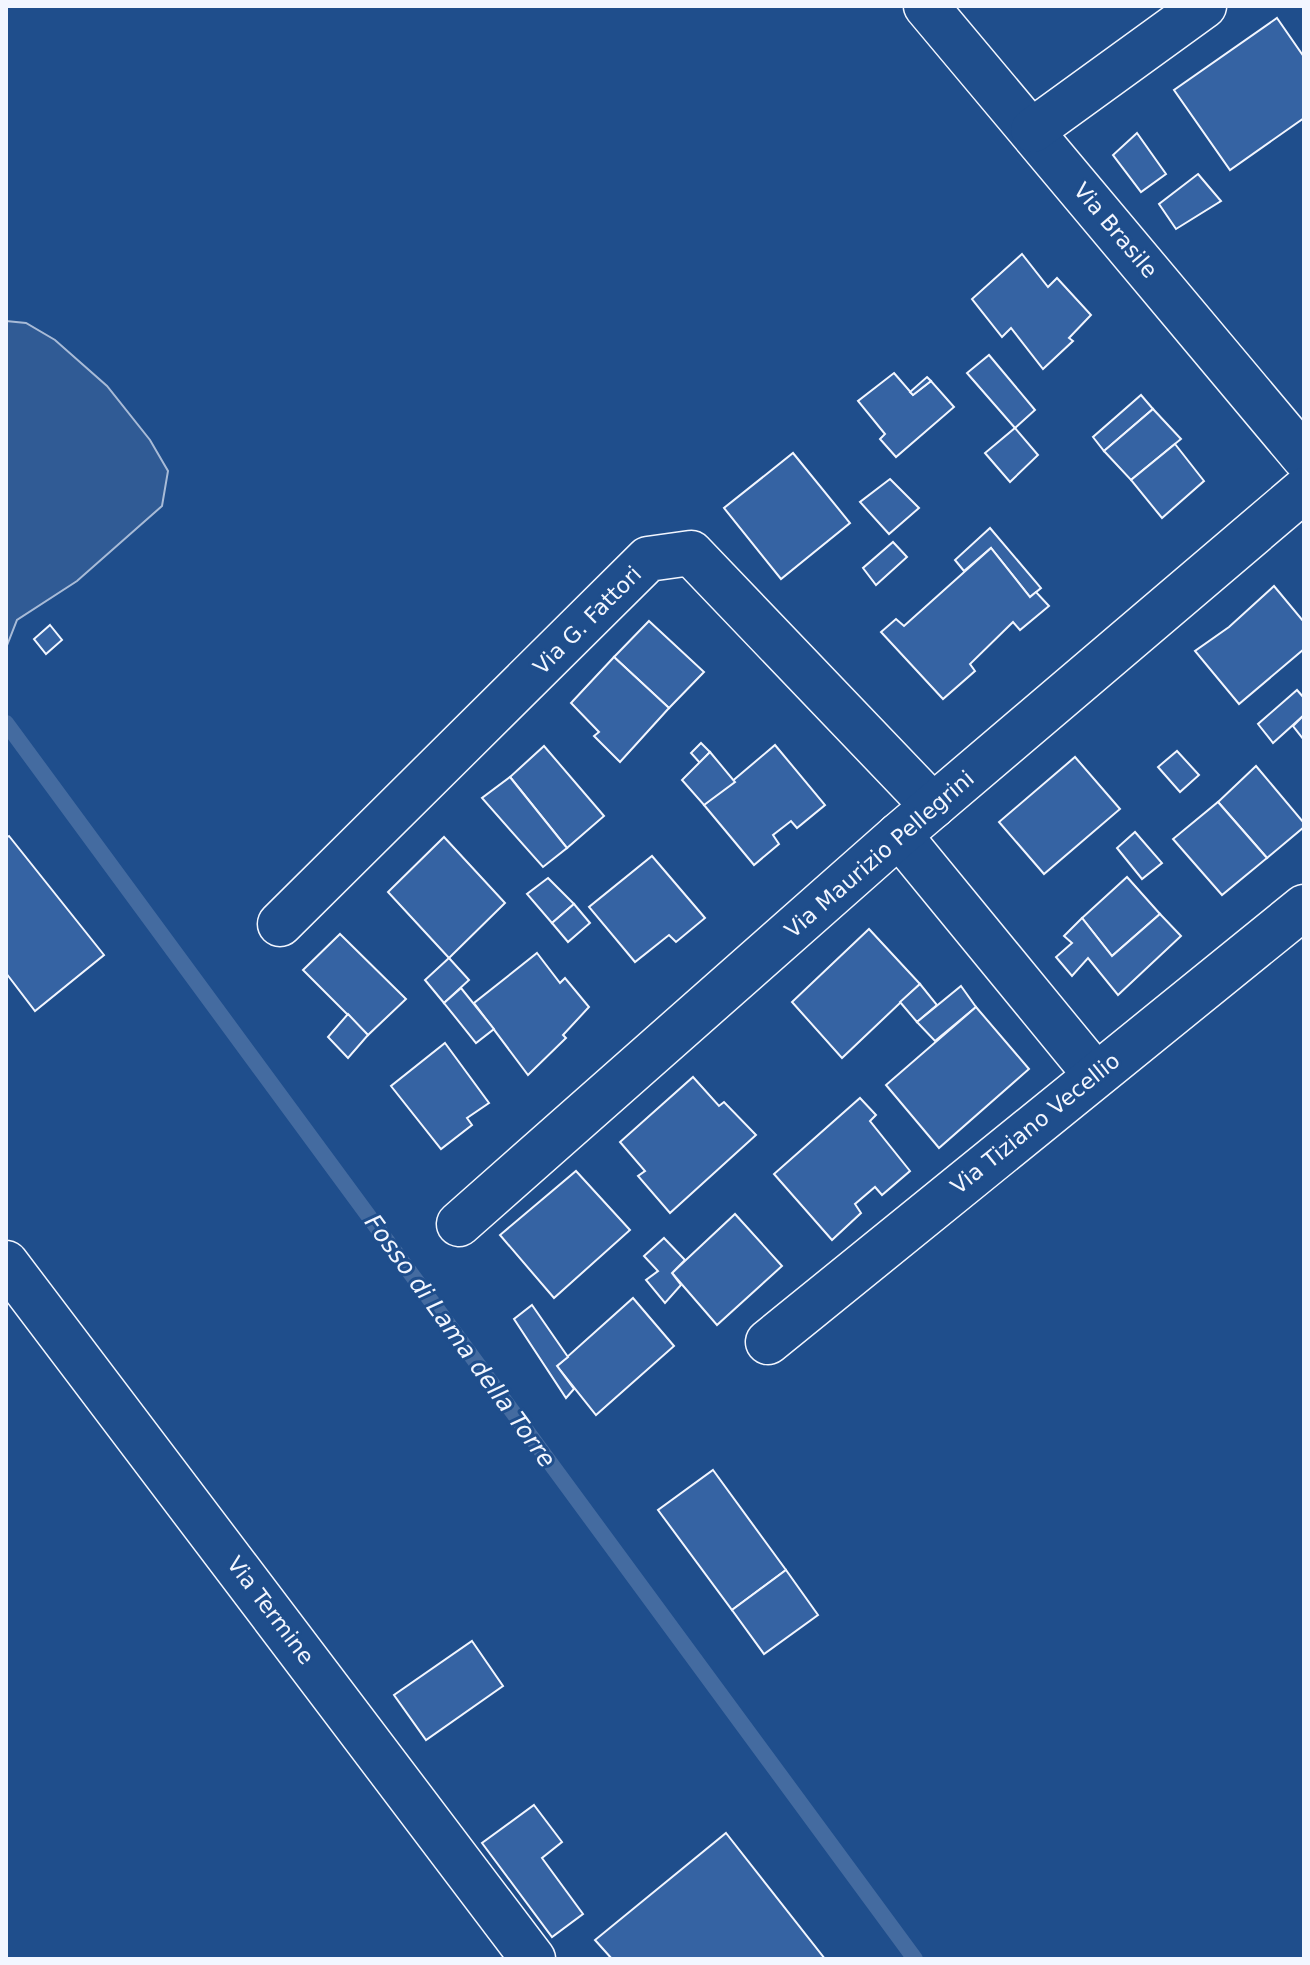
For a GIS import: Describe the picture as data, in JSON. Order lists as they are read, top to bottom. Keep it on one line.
{"streets":{"street":["Via Brasile","Via G. Fattori","Via Maurizio Pellegrini","Via Tiziano Vecellio","Via Termine"]},"crossings":[["Via G. Fattori","Via Maurizio Pellegrini"]],"water":["Fosso di Lama della Torre"]}
